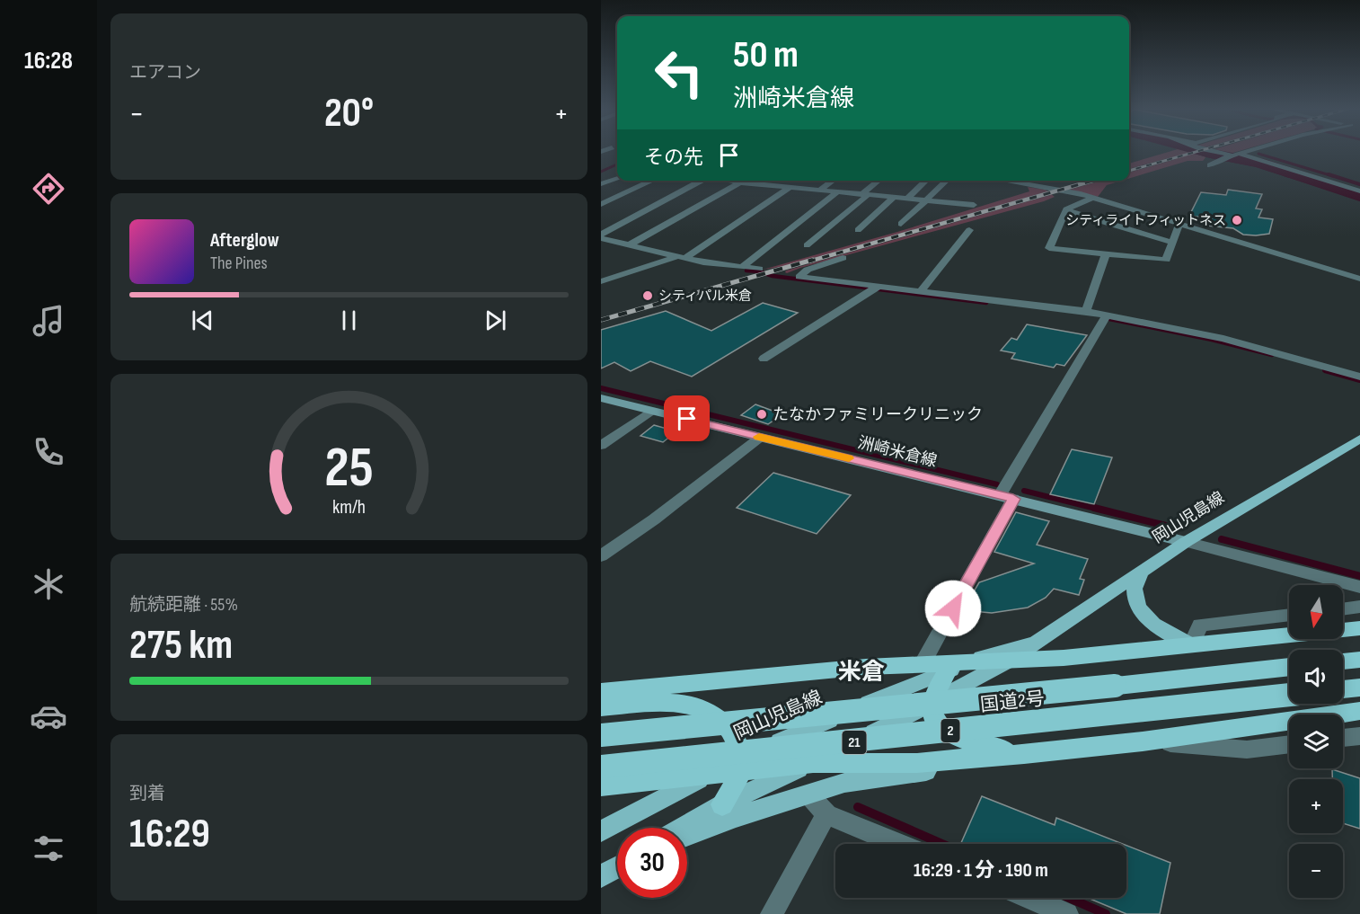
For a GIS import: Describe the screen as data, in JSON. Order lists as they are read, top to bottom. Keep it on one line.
{"streets":{"highway":["国道2号","2"],"main road":["洲崎米倉線","岡山児島線","21"]},"crossings":[["洲崎米倉線","岡山児島線"]],"districts":["米倉"],"places":["シティライトフィットネス","シティパル米倉","たなかファミリークリニック"],"north":"bottom","page":{"tabs":"16:28","tile":["エアコン",["航続距離 · 55%","275 km"],["到着","16:29"]],"turn":["50 m","洲崎米倉線"],"heat":["−","20°","+"],"then":"その先","song":["Afterglow","The Pines"],"map_buttons":["+","−"],"limit":"30","trip":"16:29 · 1 分 · 190 m","gauge":["25","km/h"]}}
